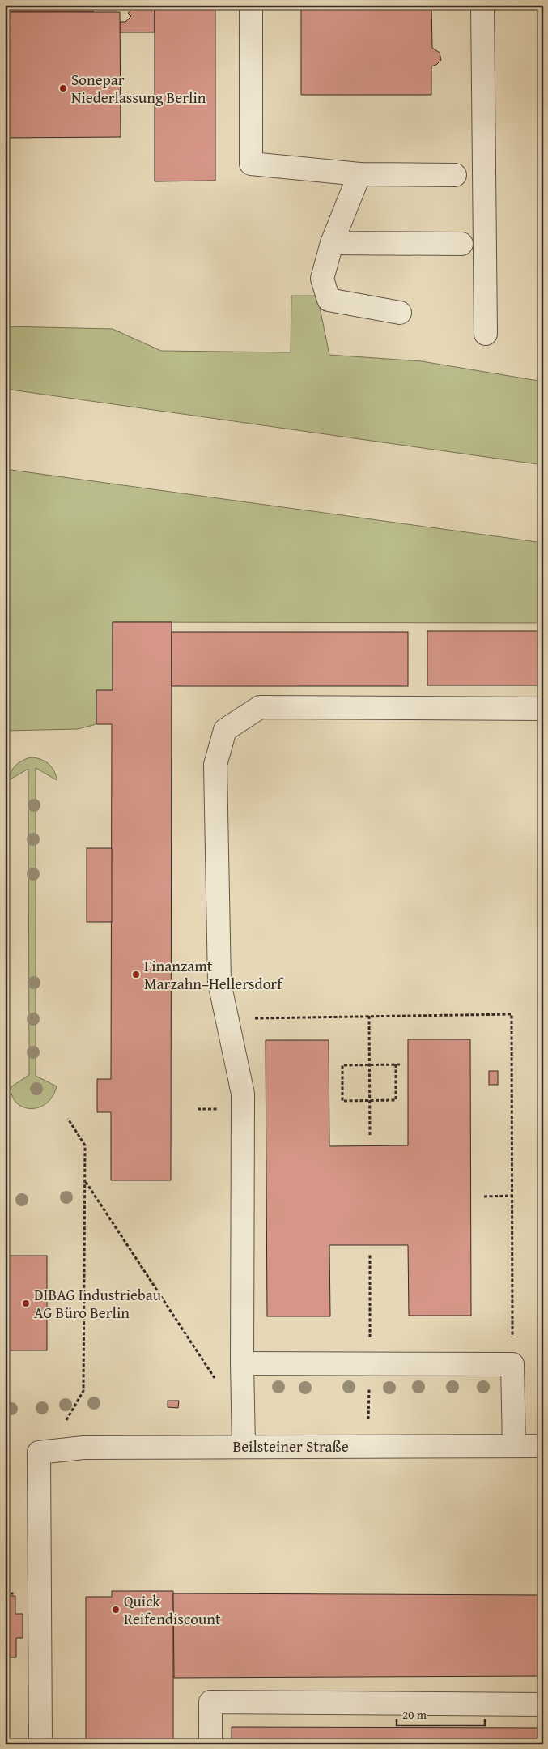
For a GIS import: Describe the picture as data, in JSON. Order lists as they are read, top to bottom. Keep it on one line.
{"streets":{"street":["Beilsteiner Straße"]},"places":["Sonepar Niederlassung Berlin","Finanzamt Marzahn–Hellersdorf","DIBAG Industriebau AG Büro Berlin","Quick Reifendiscount"],"scale_bar":"20 m"}
